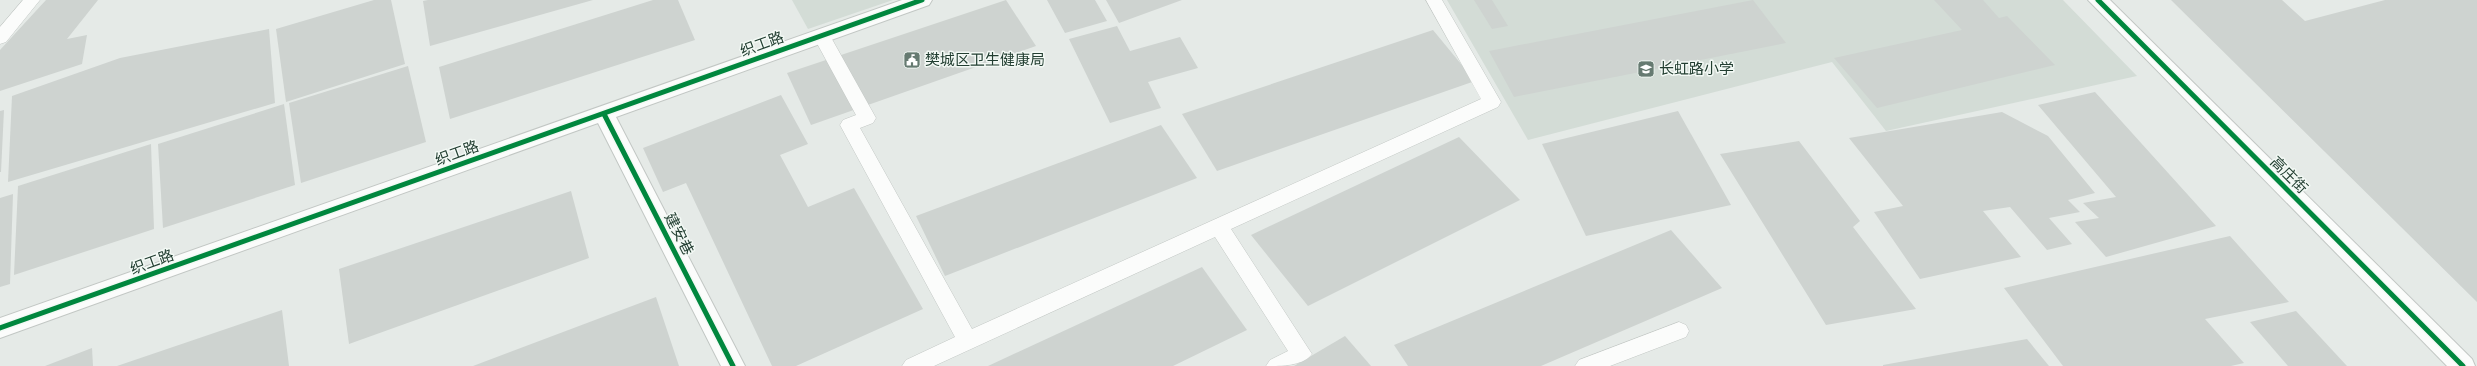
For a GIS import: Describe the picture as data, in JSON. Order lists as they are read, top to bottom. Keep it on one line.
{"streets":{"street":["织工路","高庄街","建安巷"]},"crossings":[["织工路","建安巷"]],"places":{"public building":["樊城区卫生健康局"],"school or university":["长虹路小学"]}}
